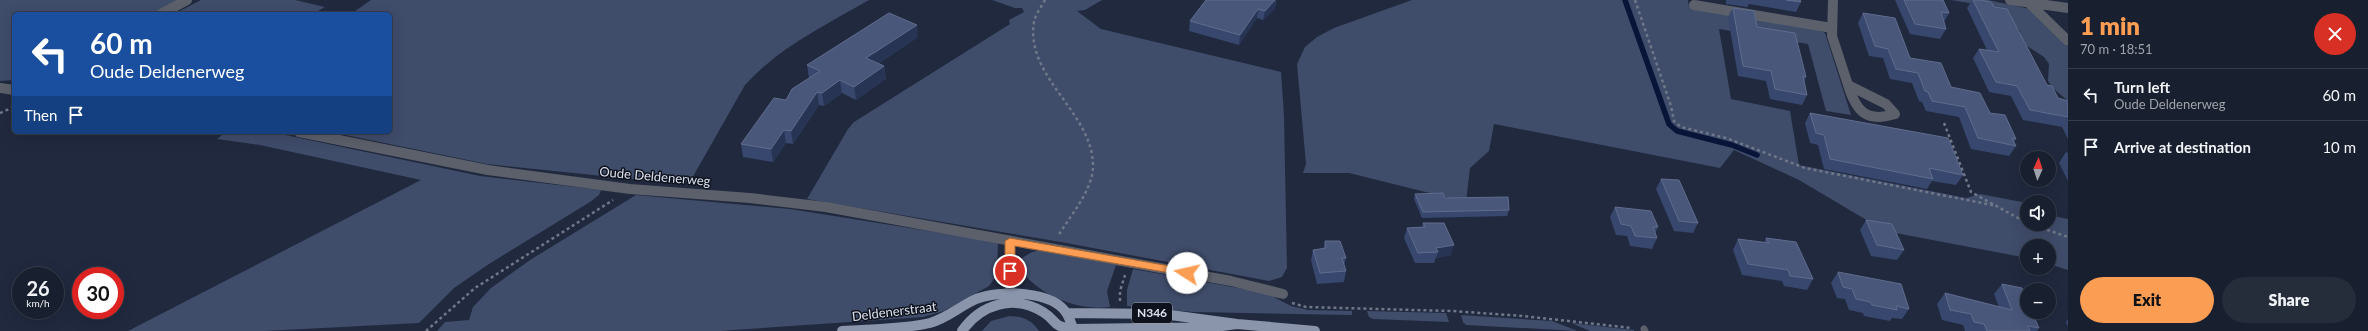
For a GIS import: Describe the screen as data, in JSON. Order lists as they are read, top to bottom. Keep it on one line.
{"streets":{"main road":["Deldenerstraat","N346"],"street":["Oude Deldenerweg"]},"crossings":[["Deldenerstraat","N346"]],"north":"top","page":{"heading":["1 min","70 m · 18:51"],"turn":["60 m","Oude Deldenerweg"],"list":[{"name":"Turn left","note":"Oude Deldenerweg","value":"60 m"},{"name":"Arrive at destination","value":"10 m"}],"then":"Then","map_buttons":["+","−"],"speed":"26 km/h","limit":"30","buttons":["Exit","Share"]}}
